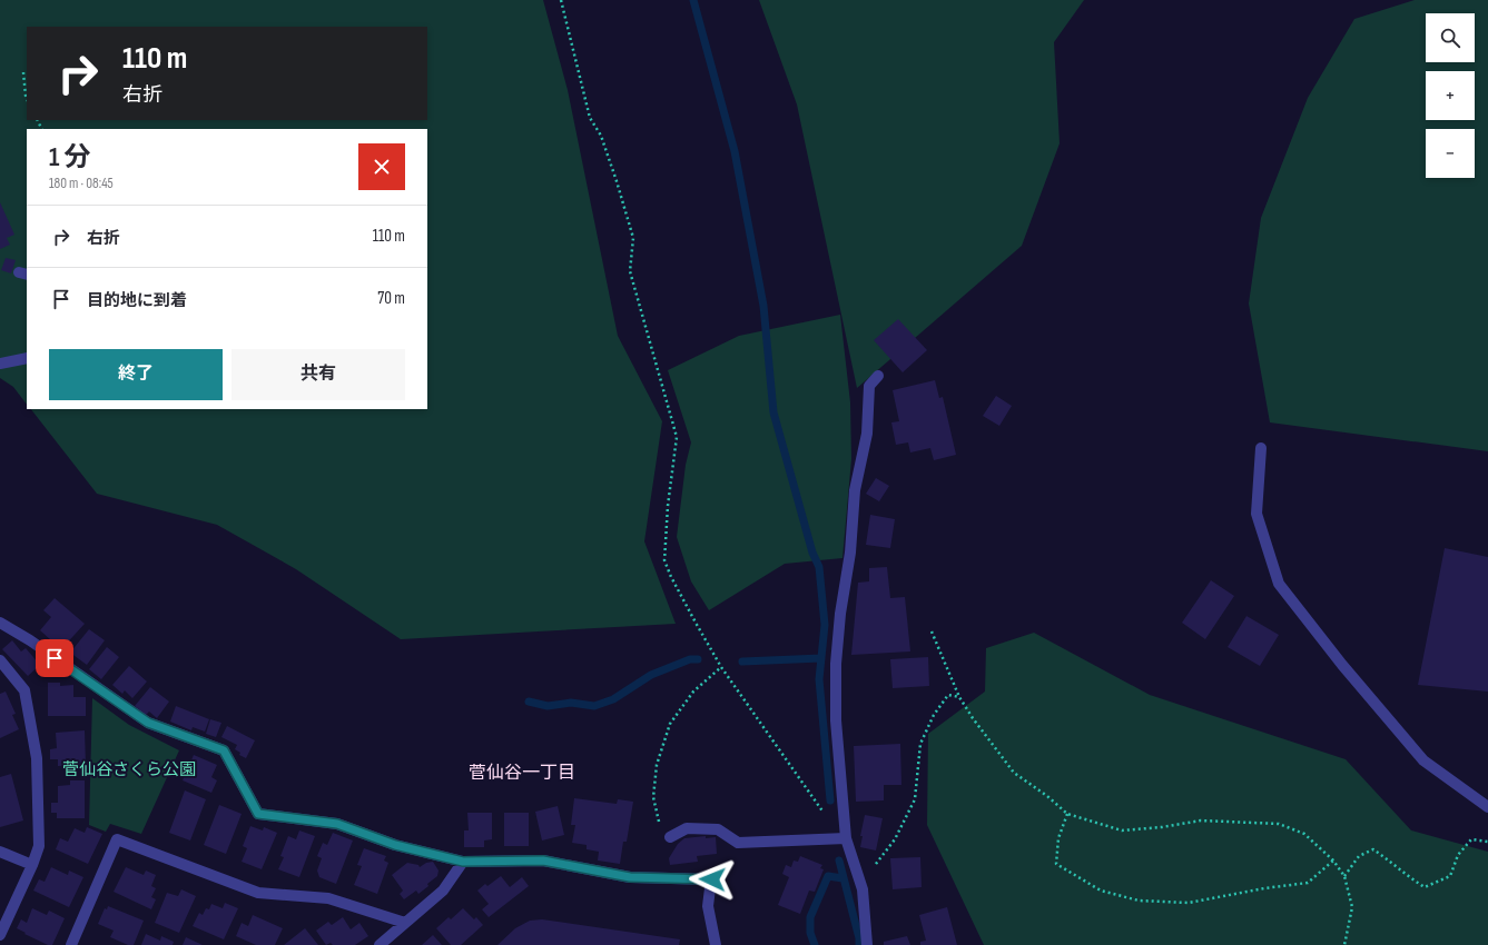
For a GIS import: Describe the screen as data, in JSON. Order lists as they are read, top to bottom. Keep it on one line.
{"districts":["菅仙谷一丁目"],"parks":["菅仙谷さくら公園"],"page":{"map_buttons":["+","−"],"turn":["110 m","右折"],"heading":["1 分","180 m · 08:45"],"list":[{"name":"右折","value":"110 m"},{"name":"目的地に到着","value":"70 m"}],"buttons":["終了","共有"]}}
